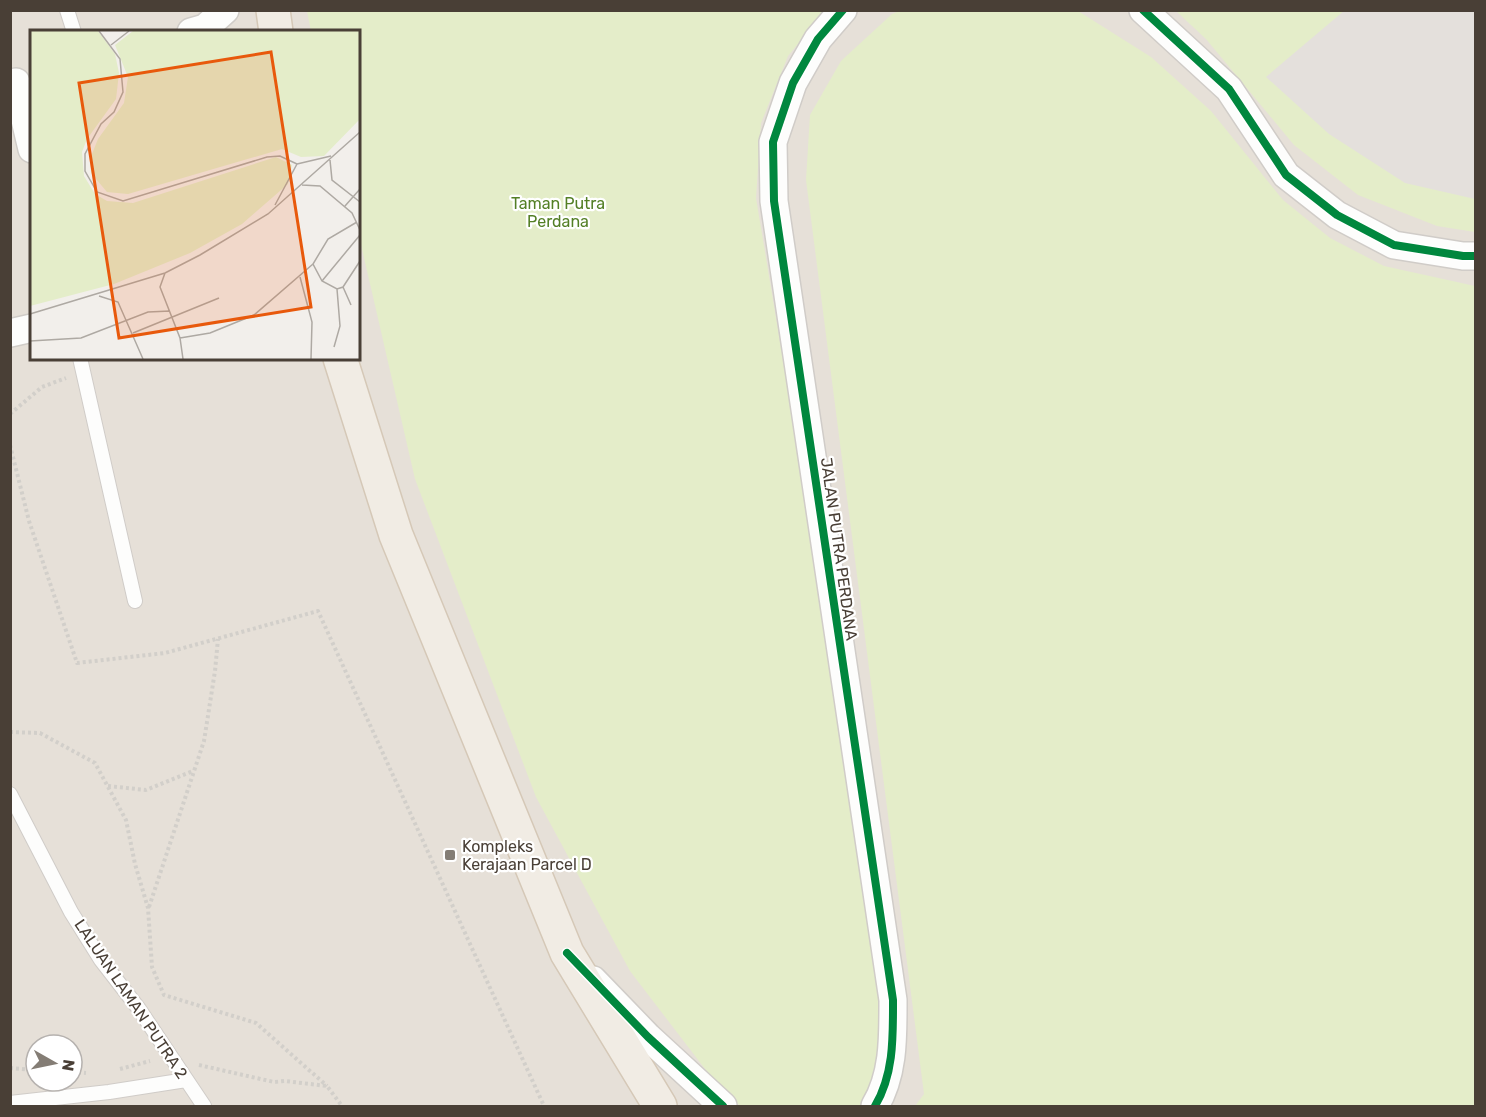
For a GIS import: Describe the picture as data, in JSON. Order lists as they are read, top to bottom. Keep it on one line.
{"streets":{"street":["JALAN PUTRA PERDANA"],"lane":["LALUAN LAMAN PUTRA 2"]},"parks":["Taman Putra Perdana"],"places":{"transit":["Kompleks Kerajaan Parcel D"]},"north":"right"}
